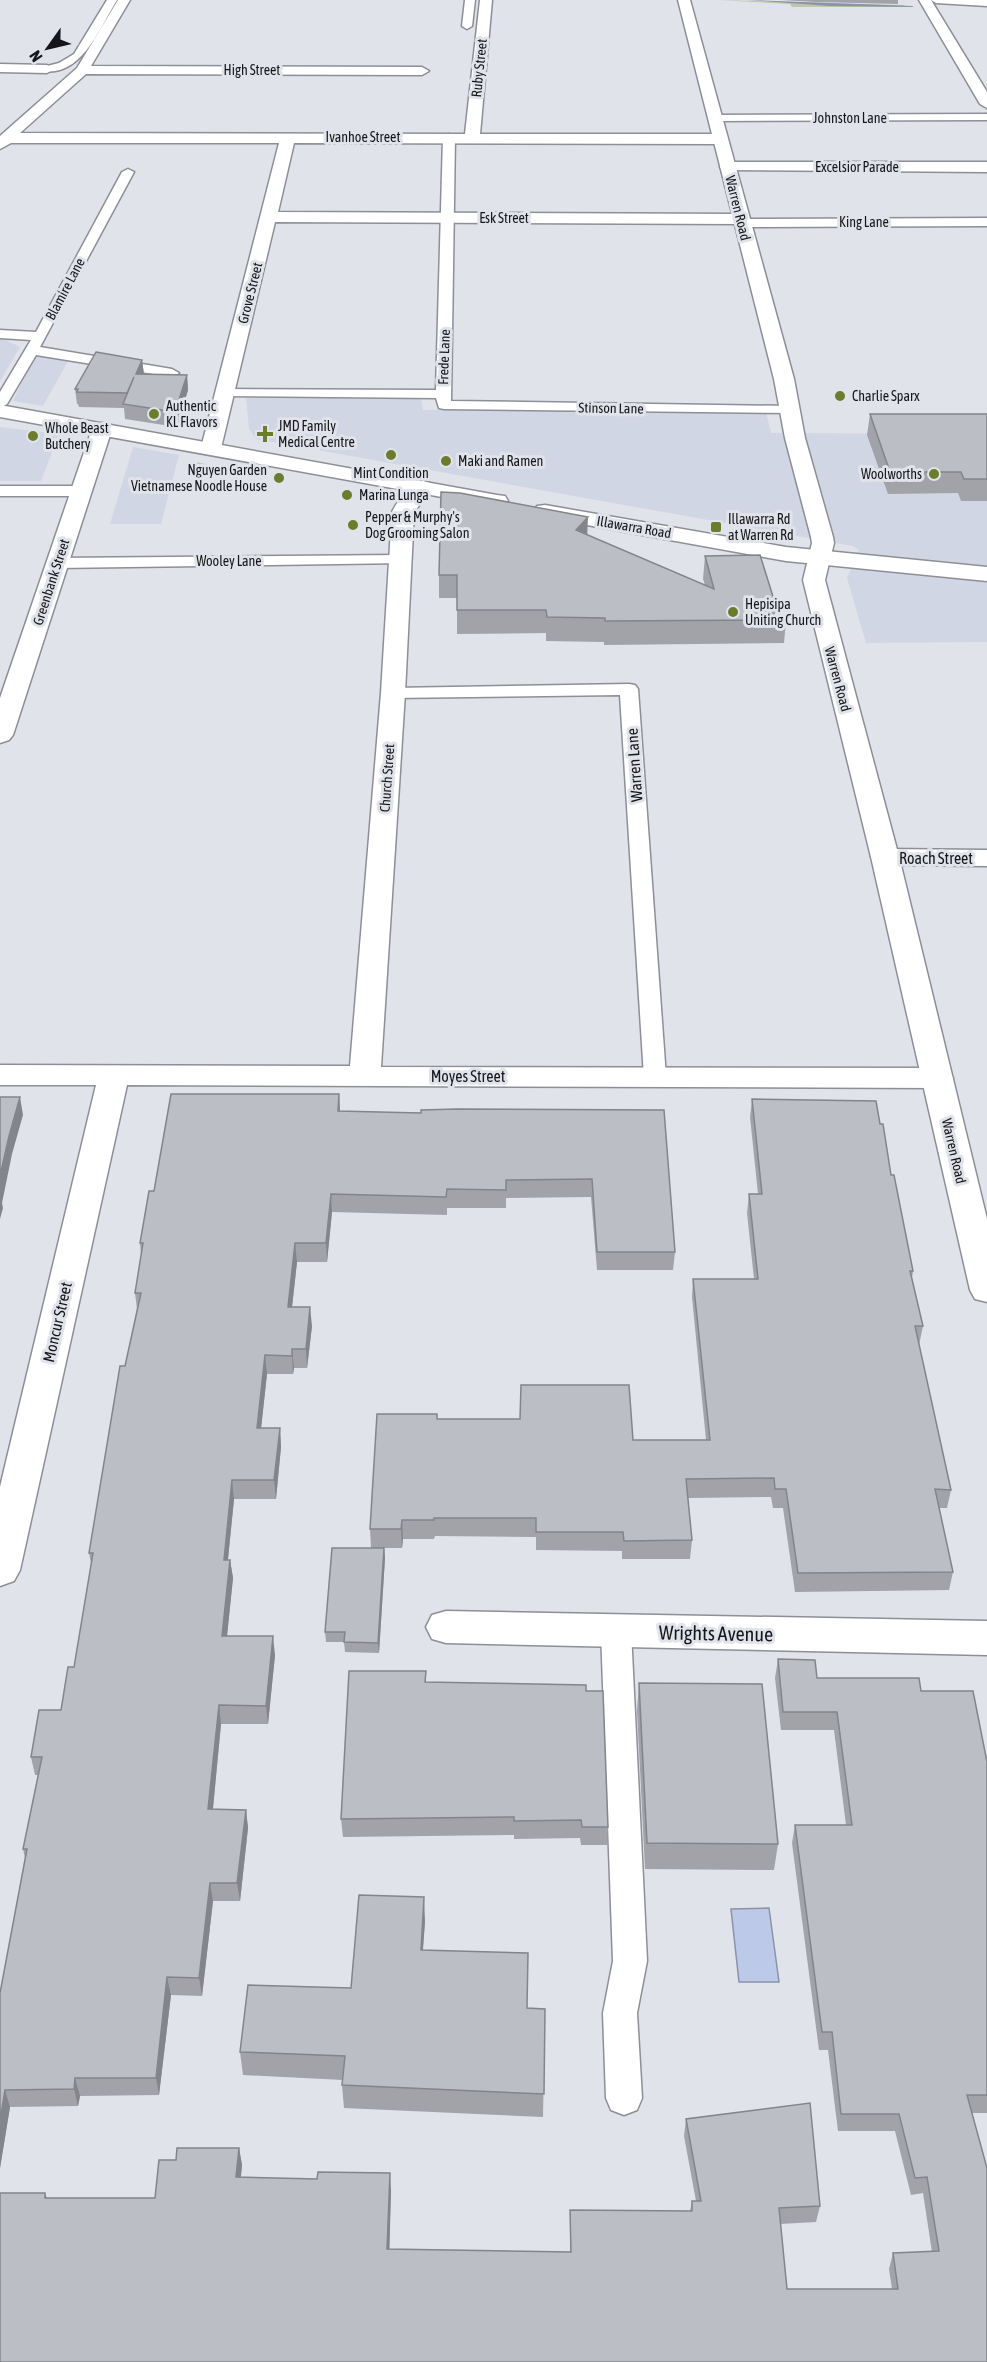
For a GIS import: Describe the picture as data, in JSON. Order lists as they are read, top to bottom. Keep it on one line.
{"streets":{"street":["Ruby Street","High Street","Ivanhoe Street","Excelsior Parade","Warren Road","Esk Street","Grove Street","Illawarra Road","Greenbank Street","Church Street","Roach Street","Moyes Street","Moncur Street","Wrights Avenue"],"lane":["Johnston Lane","King Lane","Blamire Lane","Frede Lane","Stinson Lane","Wooley Lane","Warren Lane"]},"crossings":[["Ruby Street","Ivanhoe Street"],["Johnston Lane","Warren Road"],["Ivanhoe Street","Warren Road"],["Ivanhoe Street","Grove Street"],["Ivanhoe Street","Frede Lane"],["Excelsior Parade","Warren Road"],["Warren Road","Esk Street"],["Warren Road","King Lane"],["Warren Road","Stinson Lane"],["Warren Road","Illawarra Road"],["Warren Road","Roach Street"],["Warren Road","Moyes Street"],["Esk Street","King Lane"],["Esk Street","Grove Street"],["Esk Street","Frede Lane"],["Grove Street","Frede Lane"],["Grove Street","Illawarra Road"],["Frede Lane","Stinson Lane"],["Illawarra Road","Greenbank Street"],["Illawarra Road","Church Street"],["Wooley Lane","Greenbank Street"],["Wooley Lane","Church Street"],["Warren Lane","Church Street"],["Warren Lane","Moyes Street"],["Church Street","Moyes Street"],["Moyes Street","Moncur Street"]],"places":{"other":["Charlie Sparx","Authentic KL Flavors","Whole Beast Butchery","Mint Condition","Maki and Ramen","Woolworths","Nguyen Garden Vietnamese Noodle House","Marina Lunga","Pepper & Murphy's Dog Grooming Salon","Hepisipa Uniting Church"],"health":["JMD Family Medical Centre"],"transit":["Illawarra Rd at Warren Rd"]},"north":"bottom left"}
